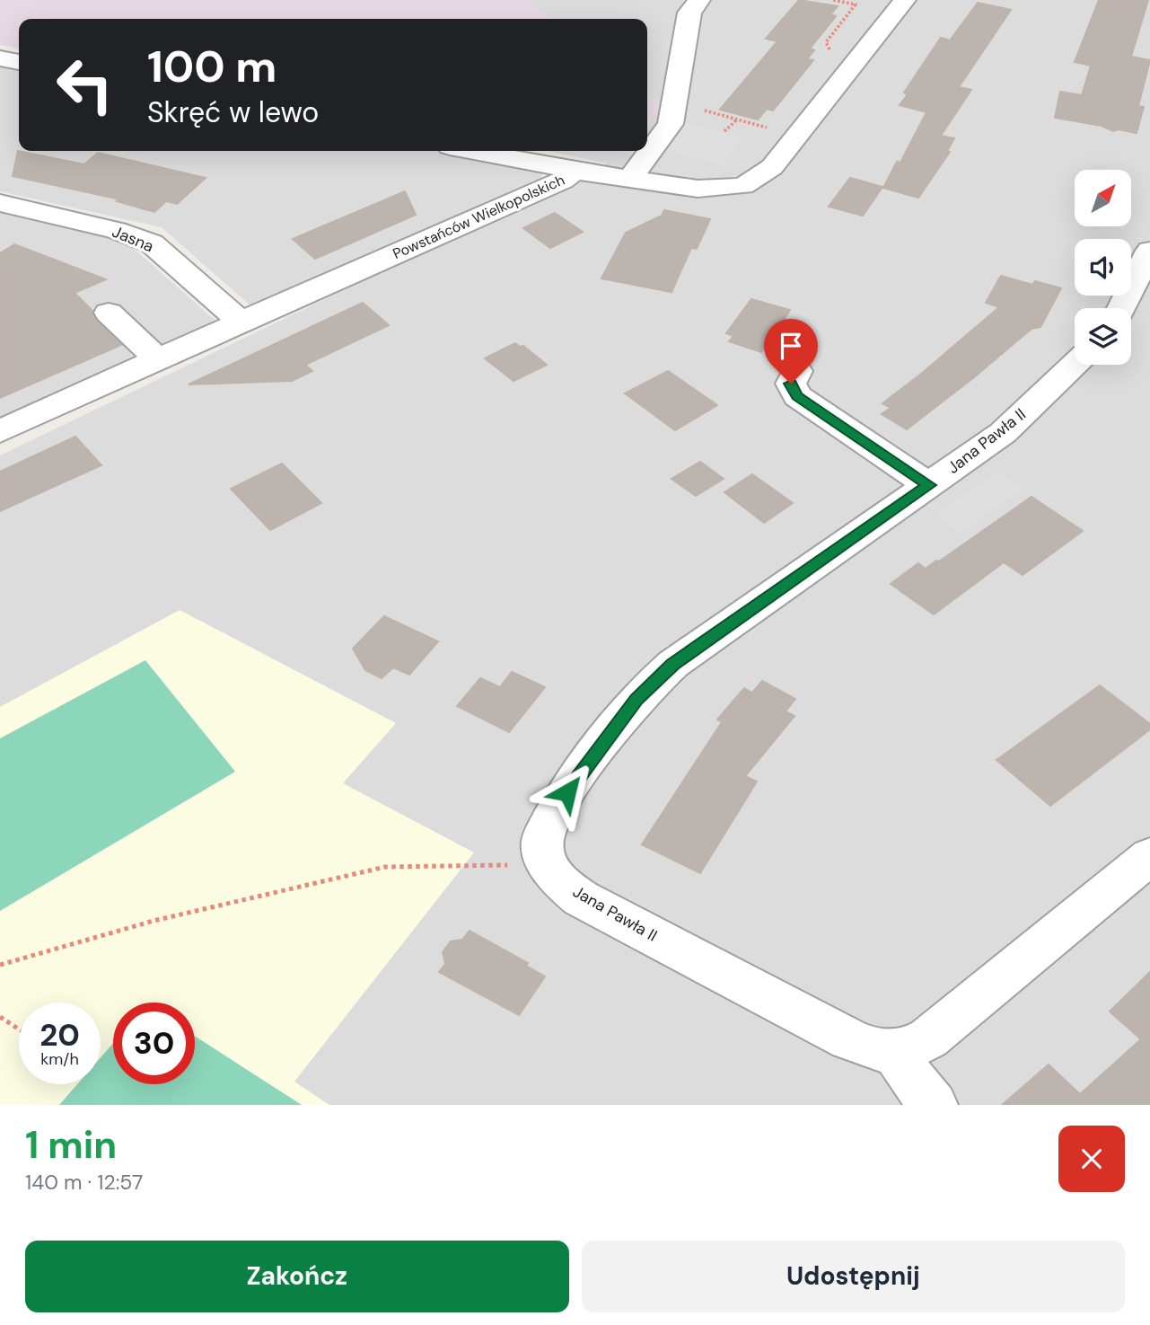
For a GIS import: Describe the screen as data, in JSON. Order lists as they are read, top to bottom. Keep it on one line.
{"streets":{"street":["Powstańców Wielkopolskich","Jasna","Jana Pawła II"]},"crossings":[["Powstańców Wielkopolskich","Jasna"]],"north":"top right","page":{"turn":["100 m","Skręć w lewo"],"speed":"20 km/h","limit":"30","heading":["1 min","140 m · 12:57"],"buttons":["Zakończ","Udostępnij"]}}
